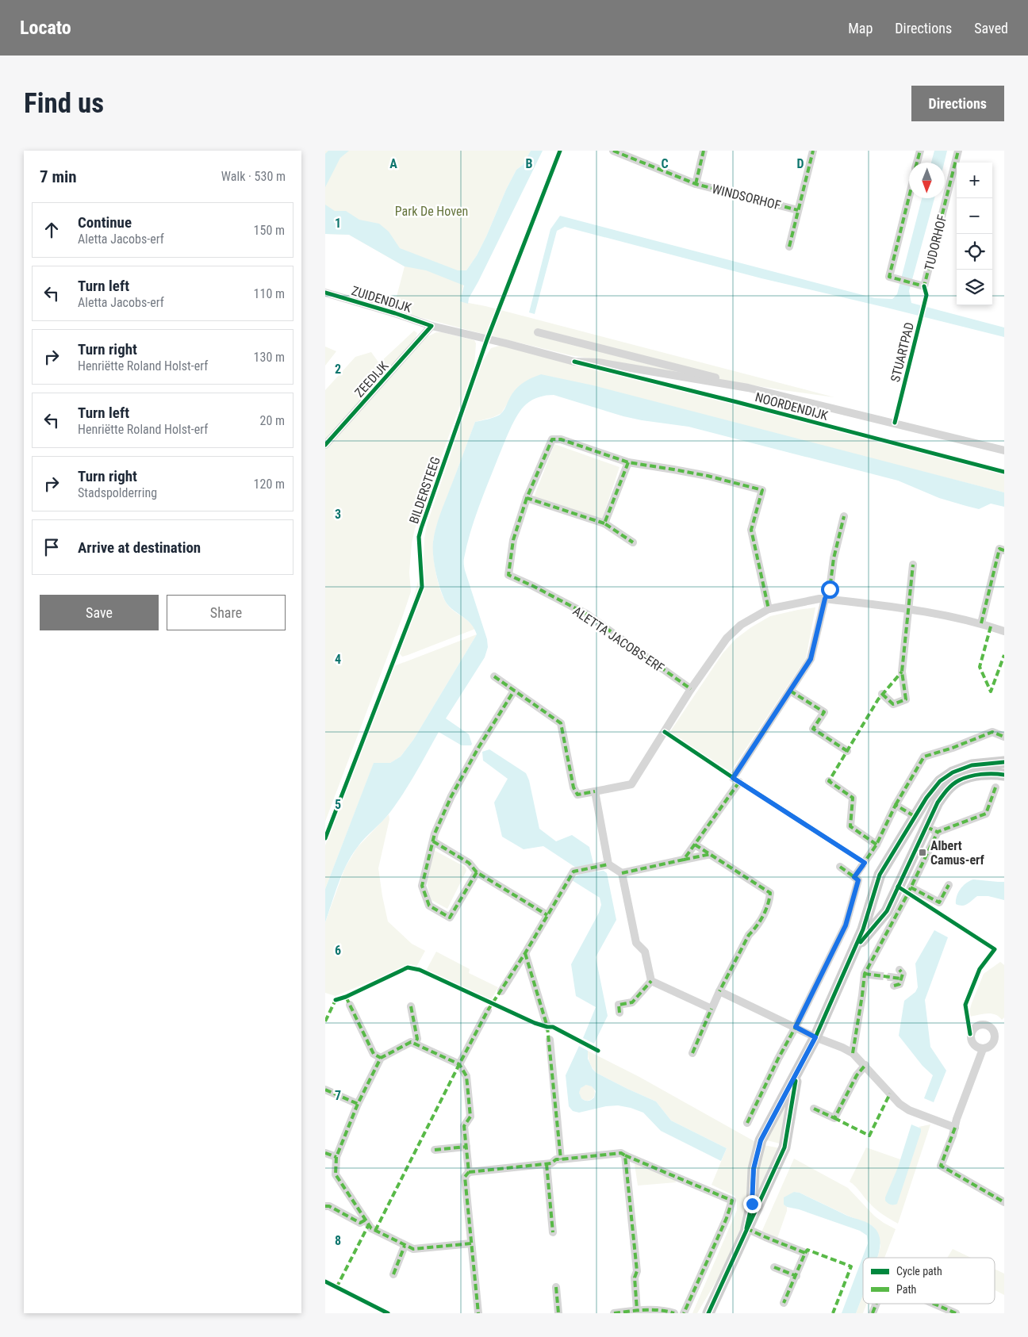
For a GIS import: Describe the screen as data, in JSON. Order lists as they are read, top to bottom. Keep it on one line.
{"streets":{"street":["WINDSORHOF","TUDORHOF","ZUIDENDIJK","ZEEDIJK","NOORDENDIJK","ALETTA JACOBS-ERF"],"cycle path":["STUARTPAD","BILDERSTEEG"]},"crossings":[["ZUIDENDIJK","ZEEDIJK"],["ZUIDENDIJK","NOORDENDIJK"],["ZEEDIJK","NOORDENDIJK"]],"parks":["Park De Hoven"],"places":{"transit":["Albert Camus-erf"]},"legend":["Cycle path","Path"],"north":"bottom","page":{"header":"Locato","nav":["Map","Directions","Saved"],"buttons":["Directions",["Save","Share"]],"title":"Find us","heading":["7 min","Walk · 530 m"],"map_buttons":["+","−"],"list":[["Continue","Aletta Jacobs-erf","150 m"],["Turn left","Aletta Jacobs-erf","110 m"],["Turn right","Henriëtte Roland Holst-erf","130 m"],["Turn left","Henriëtte Roland Holst-erf","20 m"],["Turn right","Stadspolderring","120 m"],"Arrive at destination"]},"grid":{"columns":["A","B","C","D"],"rows":["1","2","3","4","5","6","7","8"]}}
